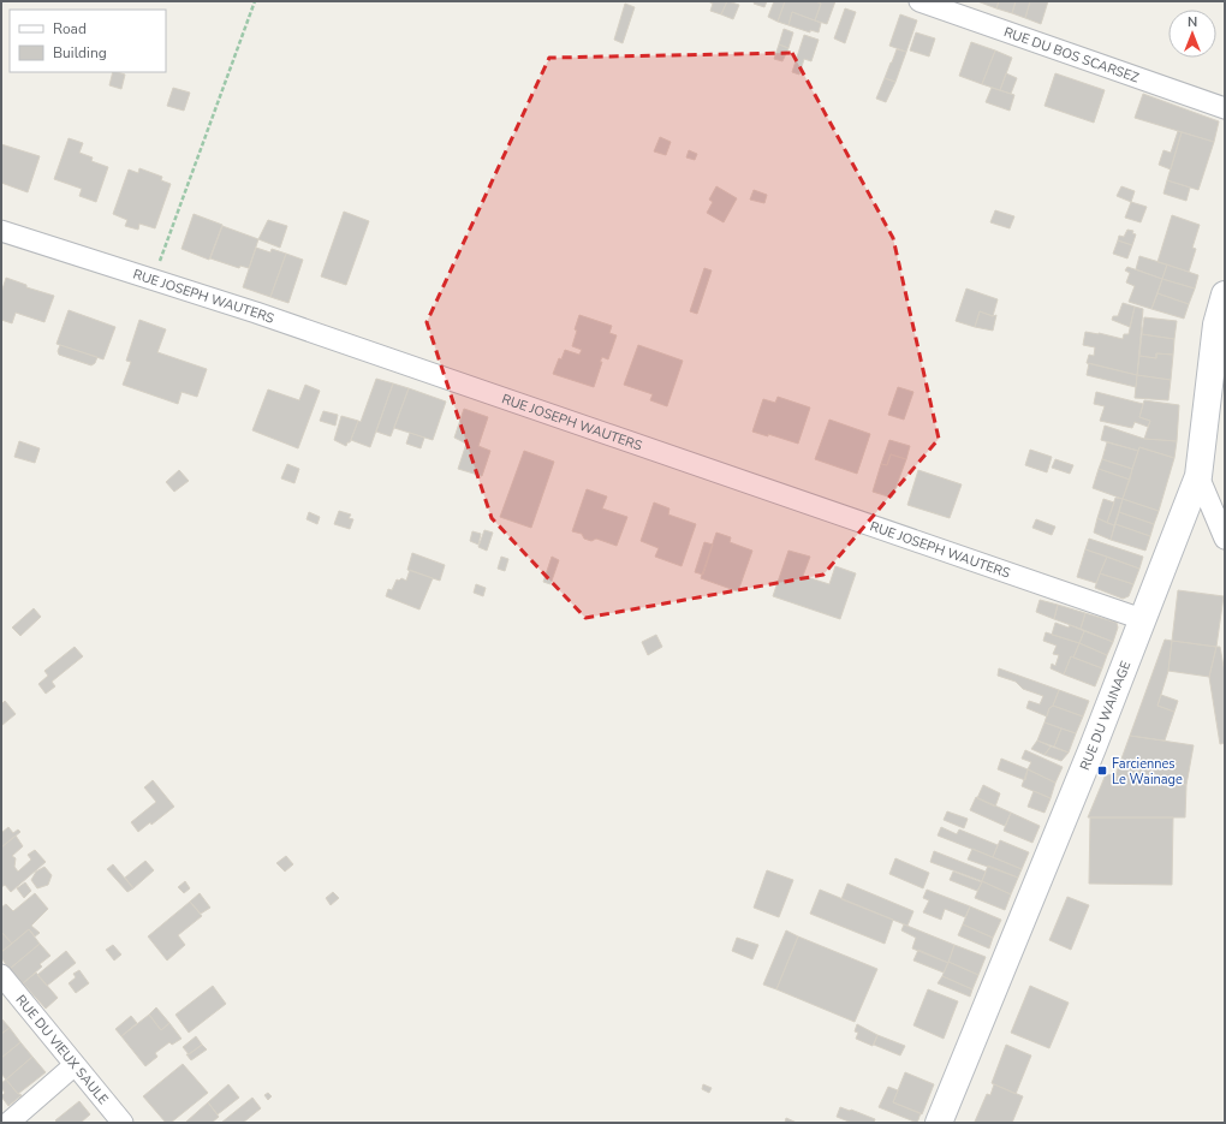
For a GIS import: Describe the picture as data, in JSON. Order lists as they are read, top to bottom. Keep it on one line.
{"streets":{"street":["RUE DU BOS SCARSEZ","RUE JOSEPH WAUTERS","RUE DU WAINAGE","RUE DU VIEUX SAULE"]},"crossings":[["RUE JOSEPH WAUTERS","RUE DU WAINAGE"]],"places":{"transit":["Farciennes Le Wainage"]},"legend":["Road","Building"],"north":"top"}
